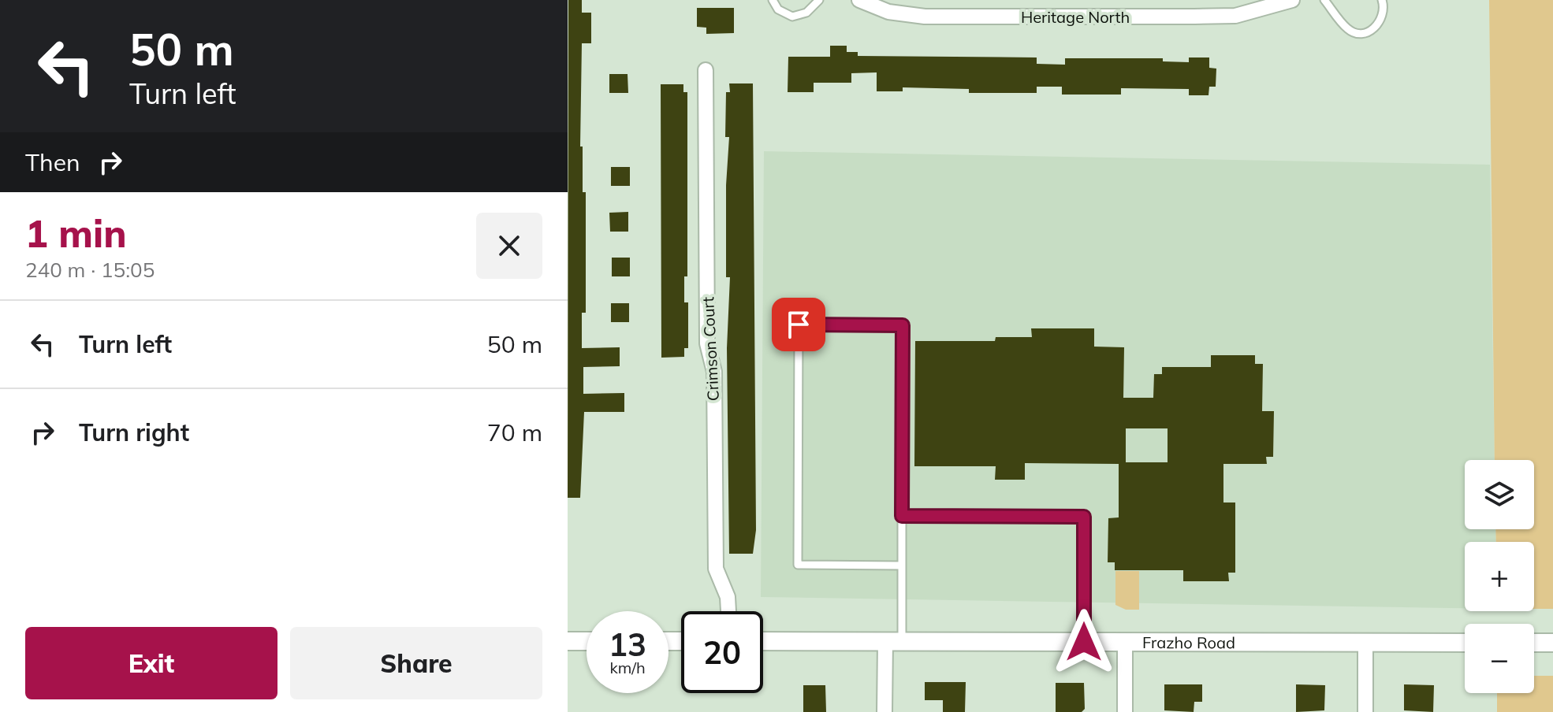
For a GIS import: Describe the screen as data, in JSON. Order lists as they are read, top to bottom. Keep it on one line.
{"streets":{"street":["Heritage North","Crimson Court","Frazho Road"]},"page":{"turn":["50 m","Turn left"],"then":"Then","heading":["1 min","240 m · 15:05"],"list":[{"name":"Turn left","value":"50 m"},{"name":"Turn right","value":"70 m"}],"map_buttons":["+","−"],"speed":"13 km/h","limit":"20","buttons":["Exit","Share"]}}
